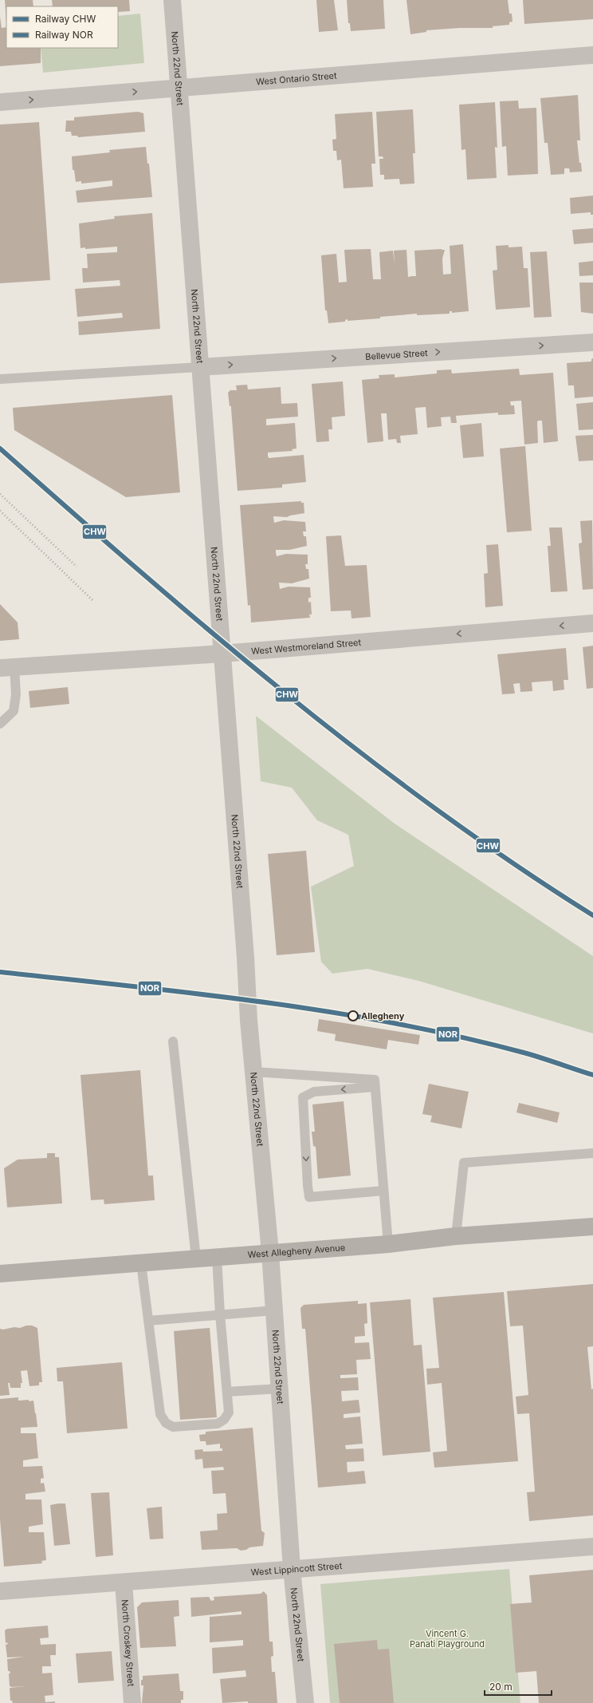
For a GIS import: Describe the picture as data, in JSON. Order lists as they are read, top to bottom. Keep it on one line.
{"streets":{"main road":["West Allegheny Avenue"],"street":["North 22nd Street","West Ontario Street","Bellevue Street","West Westmoreland Street","West Lippincott Street","North Croskey Street"]},"crossings":[["North 22nd Street","West Ontario Street"],["North 22nd Street","Bellevue Street"],["North 22nd Street","West Westmoreland Street"],["North 22nd Street","West Allegheny Avenue"],["North 22nd Street","West Lippincott Street"],["West Lippincott Street","North Croskey Street"]],"one_way":["Bellevue Street","West Westmoreland Street"],"parks":["Vincent G. Panati Playground"],"places":["Allegheny"],"lines":["rail line CHW","rail line NOR"],"legend":["Railway CHW","Railway NOR"],"scale_bar":"20 m"}
